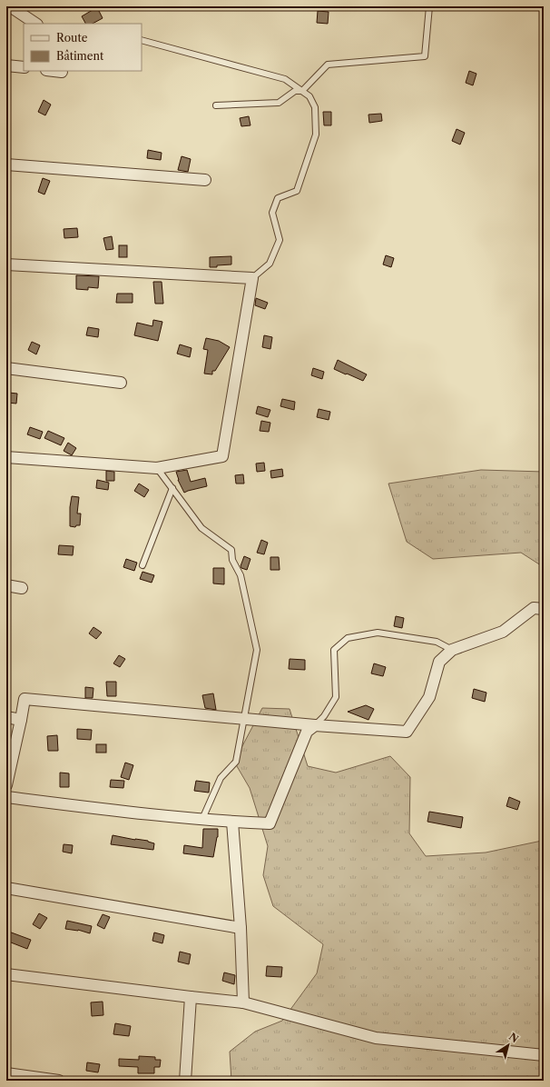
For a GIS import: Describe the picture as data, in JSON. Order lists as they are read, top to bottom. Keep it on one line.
{"legend":["Route","Bâtiment"],"north":"top right"}
